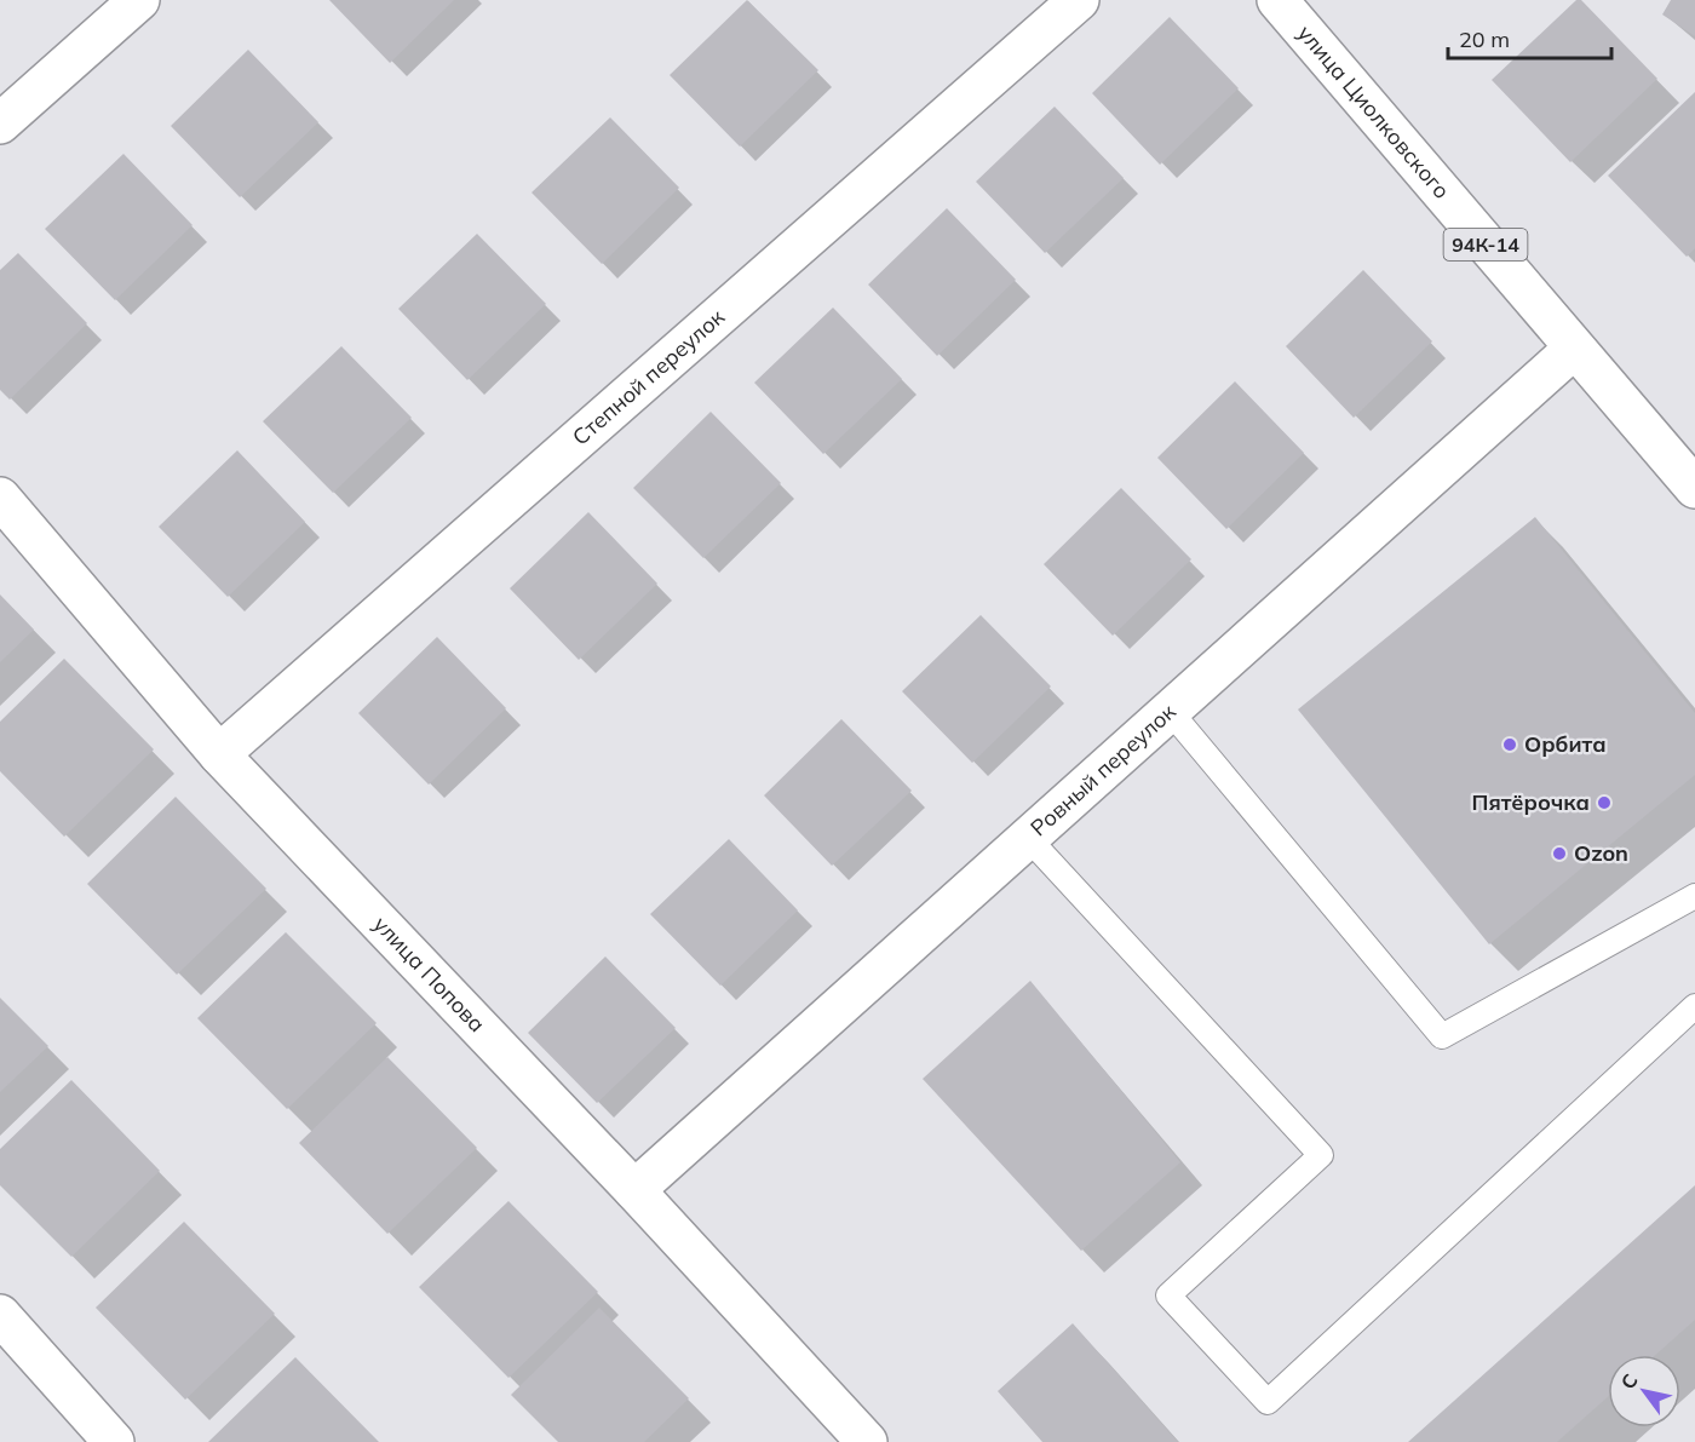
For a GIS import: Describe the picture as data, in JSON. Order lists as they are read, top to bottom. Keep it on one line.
{"streets":{"street":["улица Циолковского","94К-14","Степной переулок","Ровный переулок","улица Попова"]},"crossings":[["улица Циолковского","Ровный переулок"],["Степной переулок","улица Попова"],["Ровный переулок","улица Попова"]],"places":["Орбита","Пятёрочка","Ozon"],"scale_bar":"20 m","north":"top left"}
